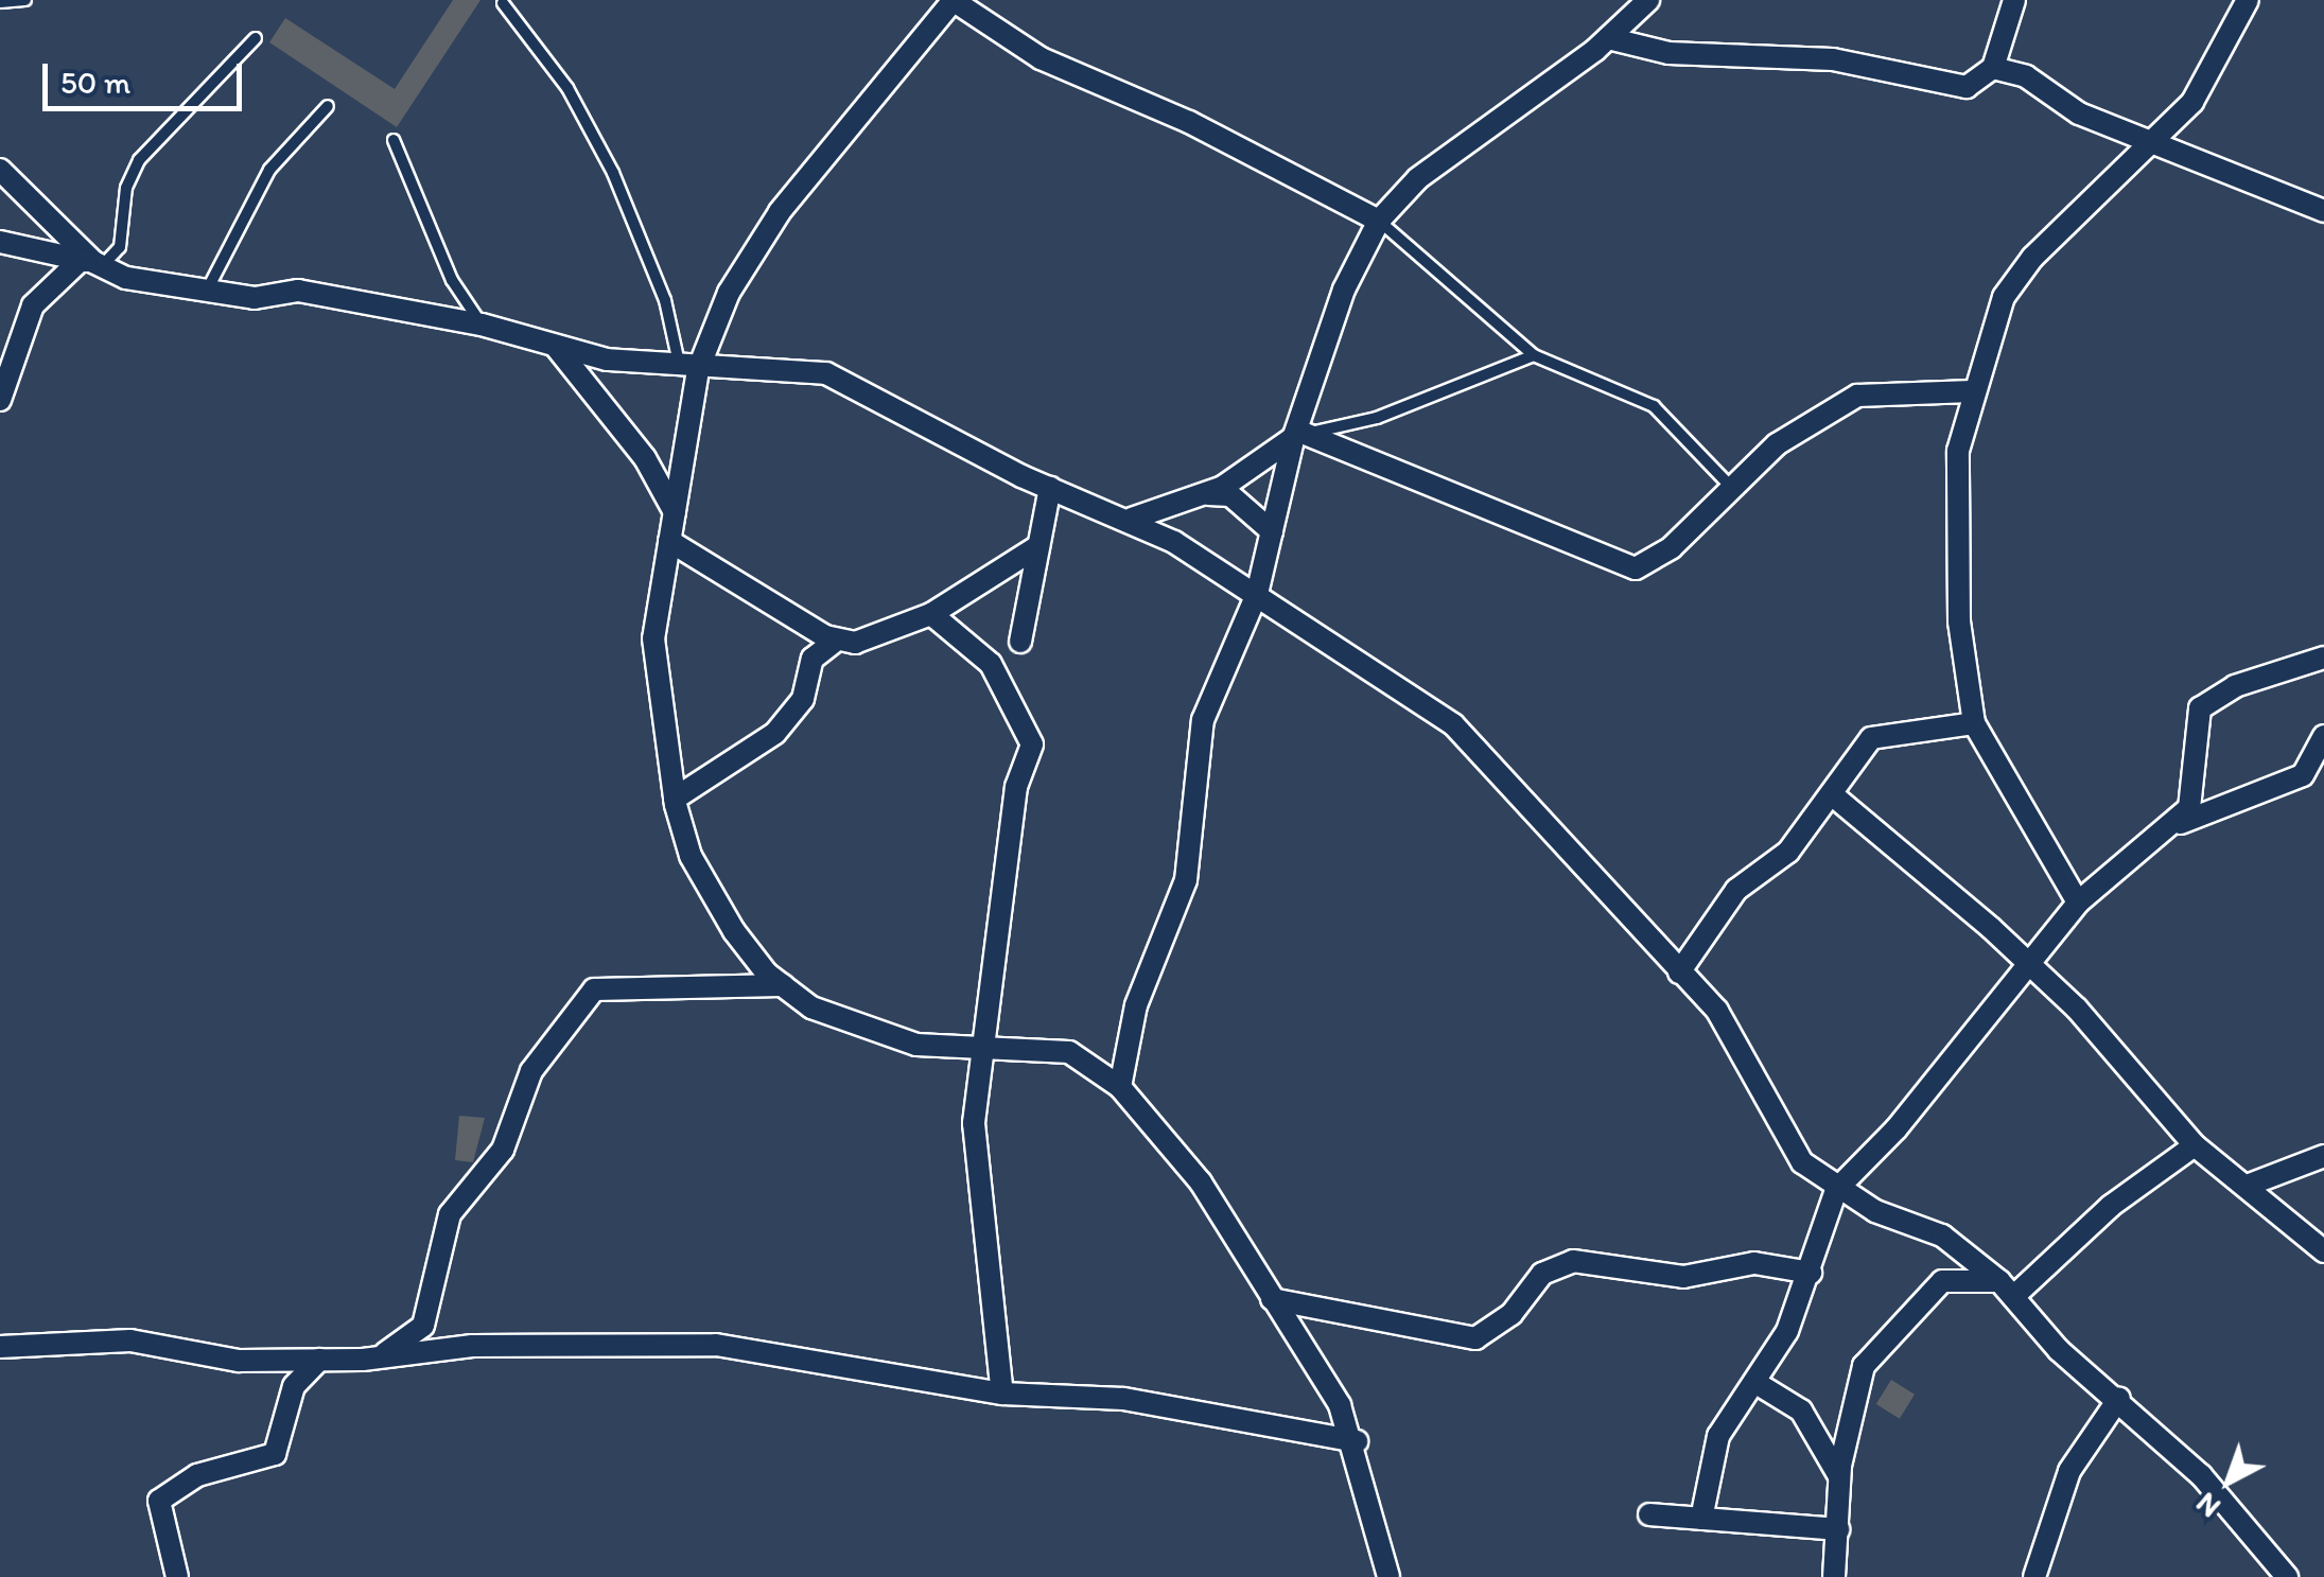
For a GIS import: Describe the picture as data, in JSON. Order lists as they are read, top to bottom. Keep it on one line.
{"scale_bar":"50 m","north":"bottom left"}
